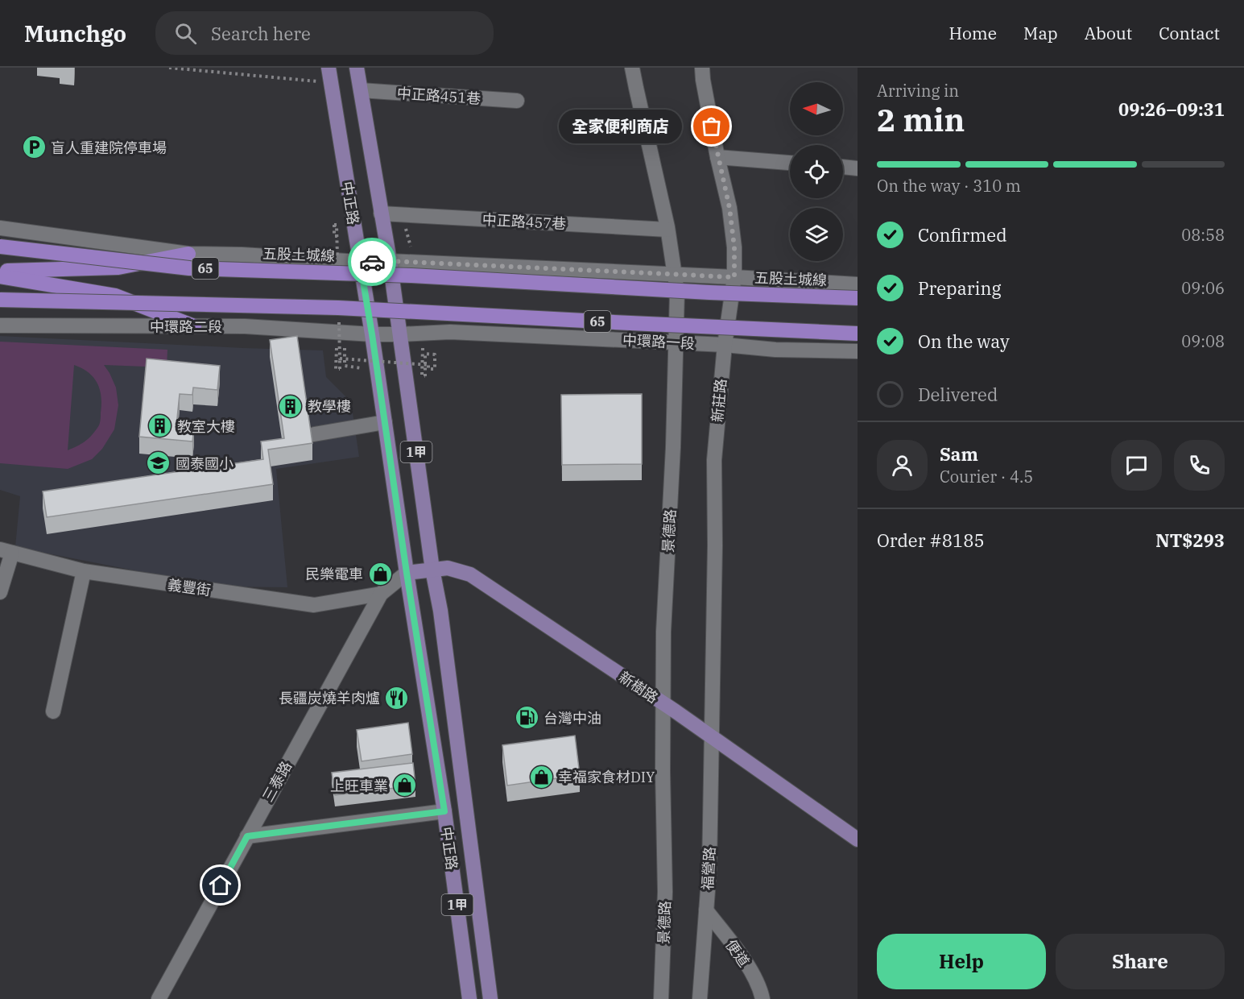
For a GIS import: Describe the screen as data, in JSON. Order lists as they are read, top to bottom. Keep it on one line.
{"streets":{"highway":["五股土城線","65"],"main road":["中正路","1甲","新樹路"],"street":["中正路451巷","中正路457巷","中環路二段","中環路一段","新莊路","景德路","義豐街","三泰路","福營路","便道"]},"crossings":[["中正路451巷","中正路"],["中正路","中正路457巷"],["中正路","中環路二段"],["中正路","中環路一段"],["中正路","新樹路"],["中正路","三泰路"],["中正路457巷","景德路"],["中環路二段","中環路一段"],["中環路一段","新莊路"],["中環路一段","景德路"],["新莊路","新樹路"],["新莊路","福營路"],["景德路","新樹路"],["義豐街","三泰路"],["新樹路","三泰路"],["新樹路","福營路"],["福營路","便道"]],"places":{"other":["全家便利商店"],"parking":["盲人重建院停車場"],"building":["教學樓","教室大樓"],"school or university":["國泰國小"],"shop":["民樂電車","幸福家食材DIY","上旺車業"],"restaurant":["長疆炭燒羊肉爐"],"fuel station":["台灣中油"]},"north":"left","page":{"header":"Munchgo","search":"Search here","nav":["Home","Map","About","Contact"],"heading":["2 min","Arriving in","09:26–09:31"],"panel":["Sam","Courier · 4.5","Order #8185","NT$293"],"bubble":"全家便利商店","bar":"On the way · 310 m","list":[["Confirmed","08:58"],["Preparing","09:06"],["On the way","09:08"],"Delivered"],"buttons":["Help","Share"]}}
